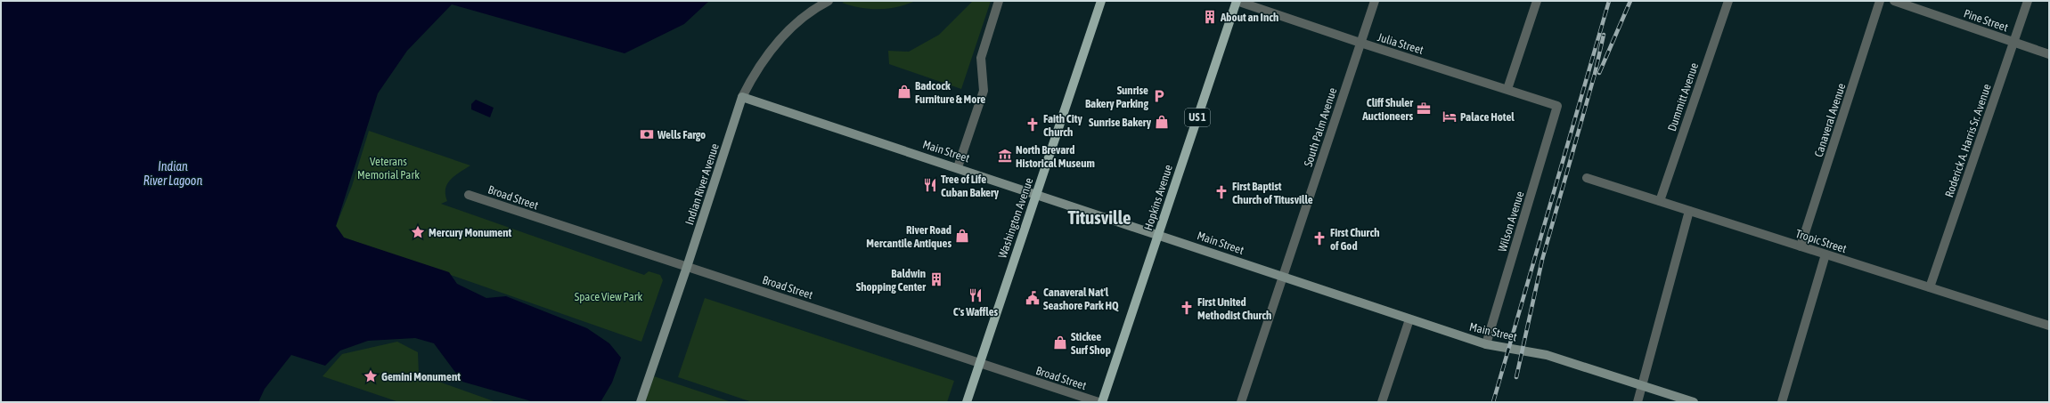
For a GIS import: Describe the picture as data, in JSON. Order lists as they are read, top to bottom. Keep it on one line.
{"streets":{"main road":["US 1","Hopkins Avenue","Washington Avenue"],"street":["Pine Street","Julia Street","Dummitt Avenue","Canaveral Avenue","South Palm Avenue","Roderick A. Harris Sr. Avenue","Main Street","Indian River Avenue","Broad Street","Wilson Avenue","Tropic Street"]},"crossings":[["Pine Street","Roderick A. Harris Sr. Avenue"],["Julia Street","South Palm Avenue"],["Julia Street","Hopkins Avenue"],["Julia Street","Wilson Avenue"],["Dummitt Avenue","Tropic Street"],["Canaveral Avenue","Tropic Street"],["South Palm Avenue","Main Street"],["Roderick A. Harris Sr. Avenue","Tropic Street"],["Main Street","Indian River Avenue"],["Main Street","Hopkins Avenue"],["Main Street","Washington Avenue"],["Main Street","Wilson Avenue"],["Indian River Avenue","Broad Street"],["Broad Street","Washington Avenue"]],"districts":["Titusville"],"water":["Indian River Lagoon"],"parks":["Veterans Memorial Park","Space View Park"],"places":{"building":["About an Inch","Baldwin Shopping Center"],"shop":["Badcock Furniture & More","Sunrise Bakery","River Road Mercantile Antiques","Stickee Surf Shop"],"parking":["Sunrise Bakery Parking"],"office":["Cliff Shuler Auctioneers"],"hotel":["Palace Hotel"],"church":["Faith City Church","First Baptist Church of Titusville","First Church of God","First United Methodist Church"],"bank":["Wells Fargo"],"museum":["North Brevard Historical Museum"],"restaurant":["Tree of Life Cuban Bakery","C's Waffles"],"place":["Mercury Monument","Gemini Monument"],"public building":["Canaveral Nat'l Seashore Park HQ"]}}
